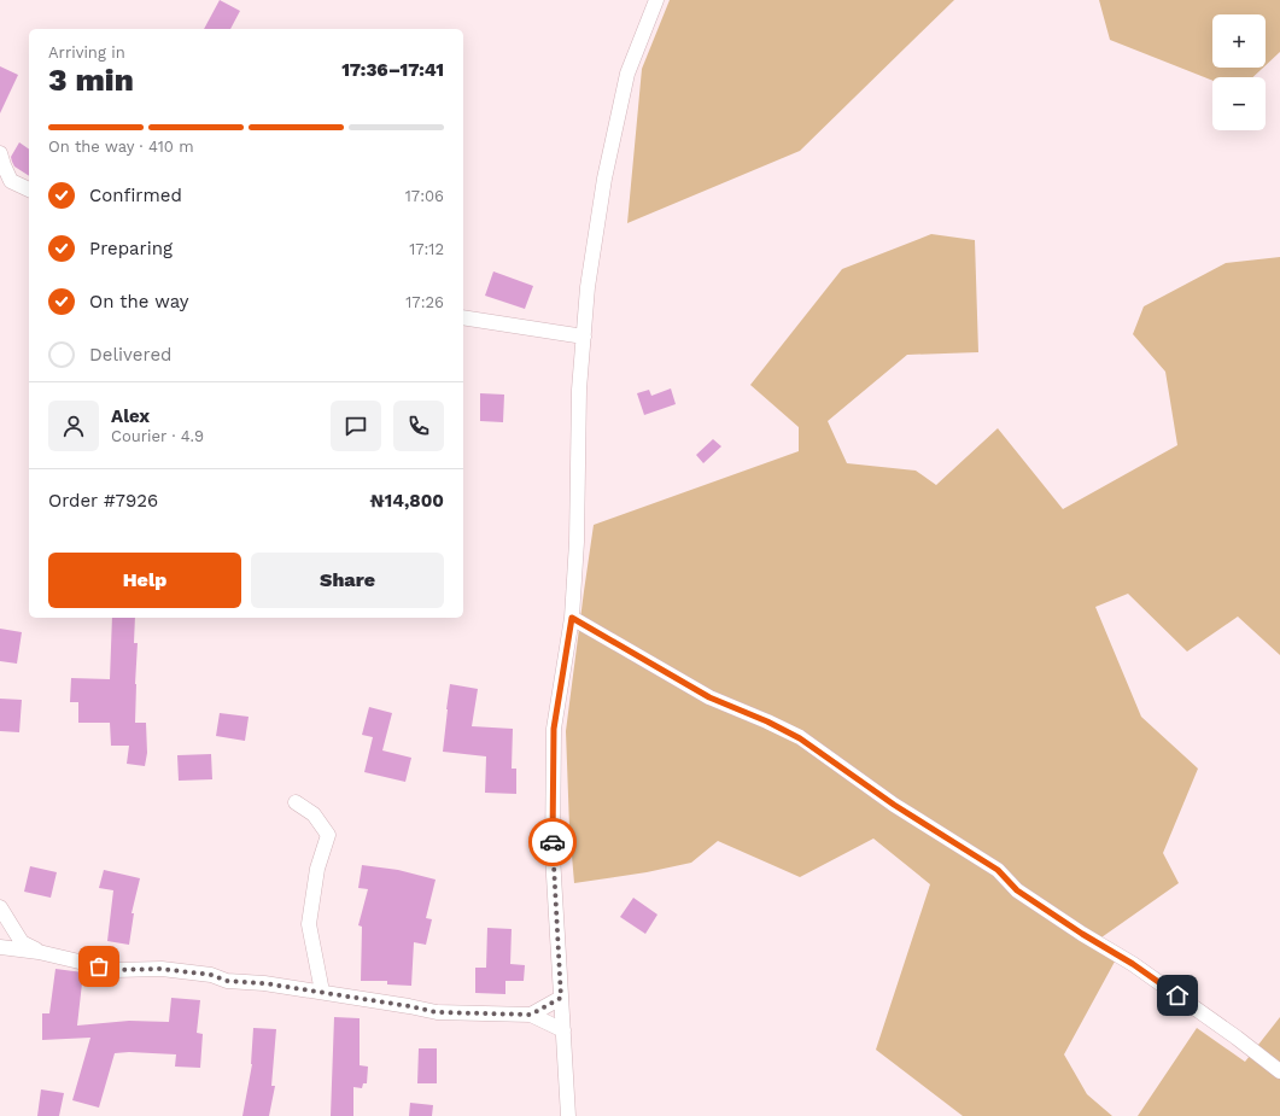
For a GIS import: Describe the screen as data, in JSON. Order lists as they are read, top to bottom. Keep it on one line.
{"page":{"map_buttons":["+","−"],"heading":["3 min","Arriving in","17:36–17:41"],"panel":["Alex","Courier · 4.9","Order #7926","₦14,800"],"bar":"On the way · 410 m","list":[["Confirmed","17:06"],["Preparing","17:12"],["On the way","17:26"],"Delivered"],"buttons":["Help","Share"]}}
